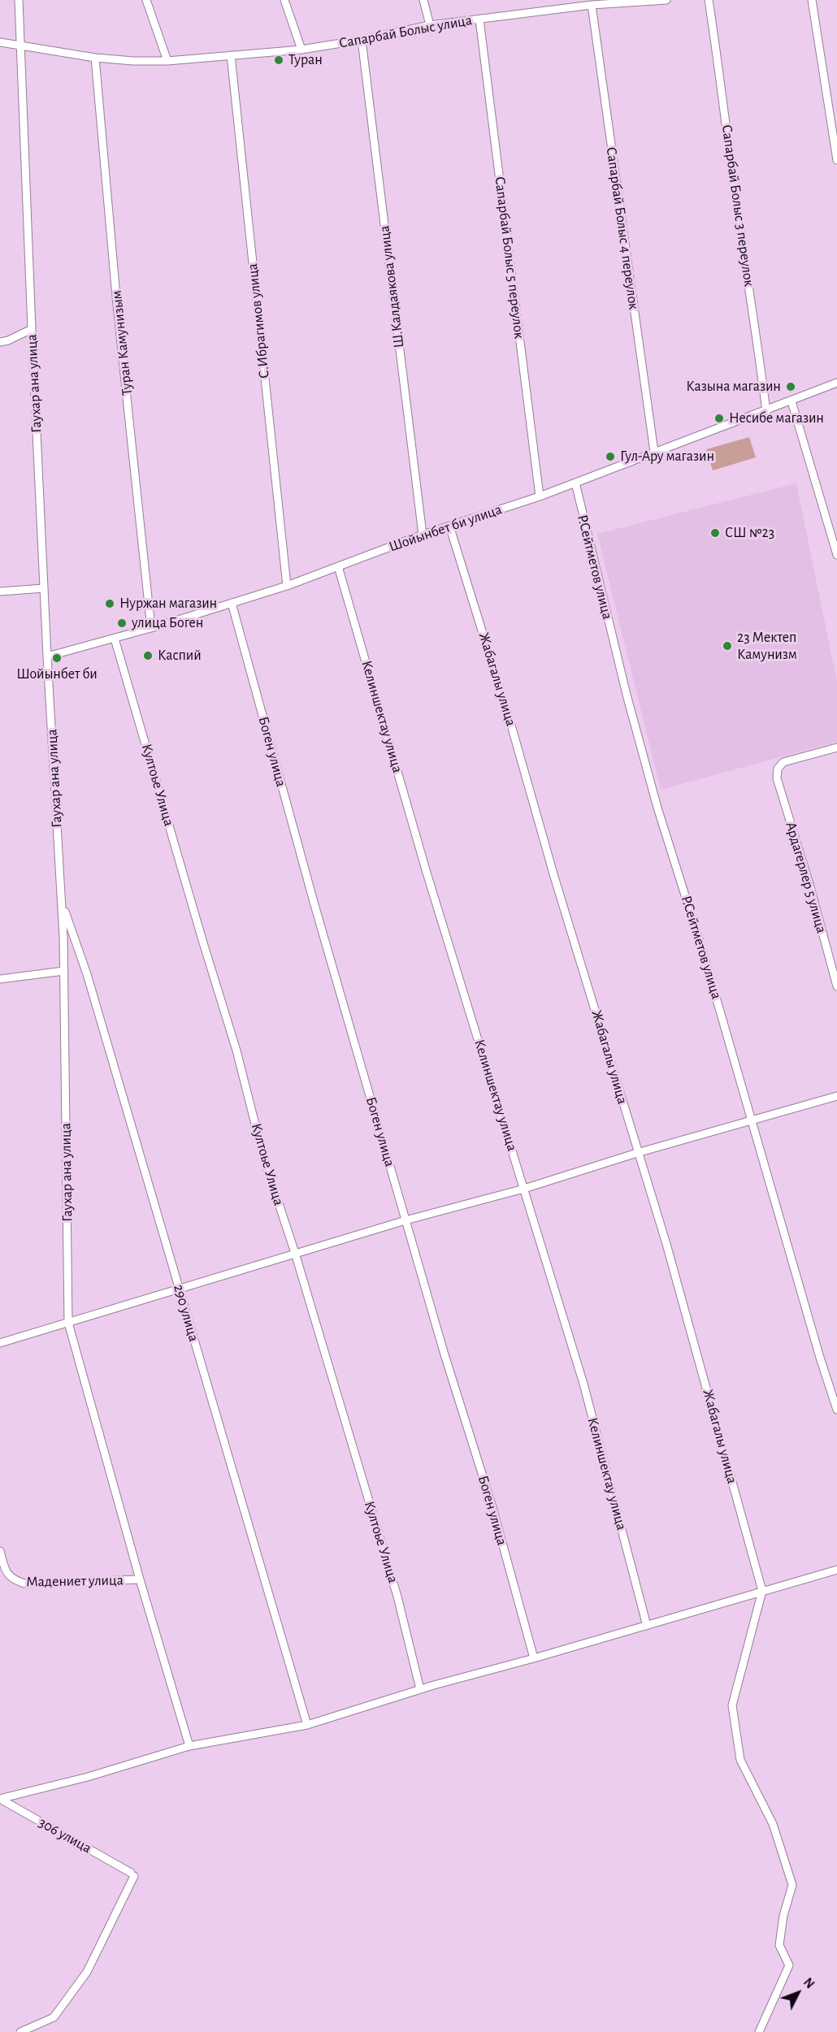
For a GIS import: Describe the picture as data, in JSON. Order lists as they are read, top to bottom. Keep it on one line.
{"streets":{"street":["Сапарбай Болыс улица","Сапарбай Болыс 3 переулок","Сапарбай Болыс 4 переулок","Сапарбай Болыс 5 переулок","Ш.Калдаякова улица","С.Ибрагимов улица","Туран Камунизым","Гаухар ана улица","Шойынбет би улица","Р.Сейтметов улица","Жабагалы улица","Келиншектау улица","Боген улица","Култоье Улица","Ардагерлер 5 улица","290 улица","Мадениет улица","306 улица"]},"crossings":[["Сапарбай Болыс улица","Сапарбай Болыс 4 переулок"],["Сапарбай Болыс улица","Сапарбай Болыс 5 переулок"],["Сапарбай Болыс улица","Ш.Калдаякова улица"],["Сапарбай Болыс улица","С.Ибрагимов улица"],["Сапарбай Болыс улица","Туран Камунизым"],["Сапарбай Болыс улица","Гаухар ана улица"],["Сапарбай Болыс 3 переулок","Шойынбет би улица"],["Сапарбай Болыс 4 переулок","Шойынбет би улица"],["Сапарбай Болыс 5 переулок","Шойынбет би улица"],["Ш.Калдаякова улица","Шойынбет би улица"],["С.Ибрагимов улица","Шойынбет би улица"],["Туран Камунизым","Шойынбет би улица"],["Гаухар ана улица","Шойынбет би улица"],["Гаухар ана улица","290 улица"],["Гаухар ана улица","Мадениет улица"],["Шойынбет би улица","Р.Сейтметов улица"],["Шойынбет би улица","Жабагалы улица"],["Шойынбет би улица","Келиншектау улица"],["Шойынбет би улица","Боген улица"],["Шойынбет би улица","Култоье Улица"]],"places":["Туран","Казына магазин","Несибе магазин","Гул-Ару магазин","СШ №23","Нуржан магазин","улица Боген","23 Мектеп Камунизм","Каспий","Шойынбет би"],"north":"top right"}
